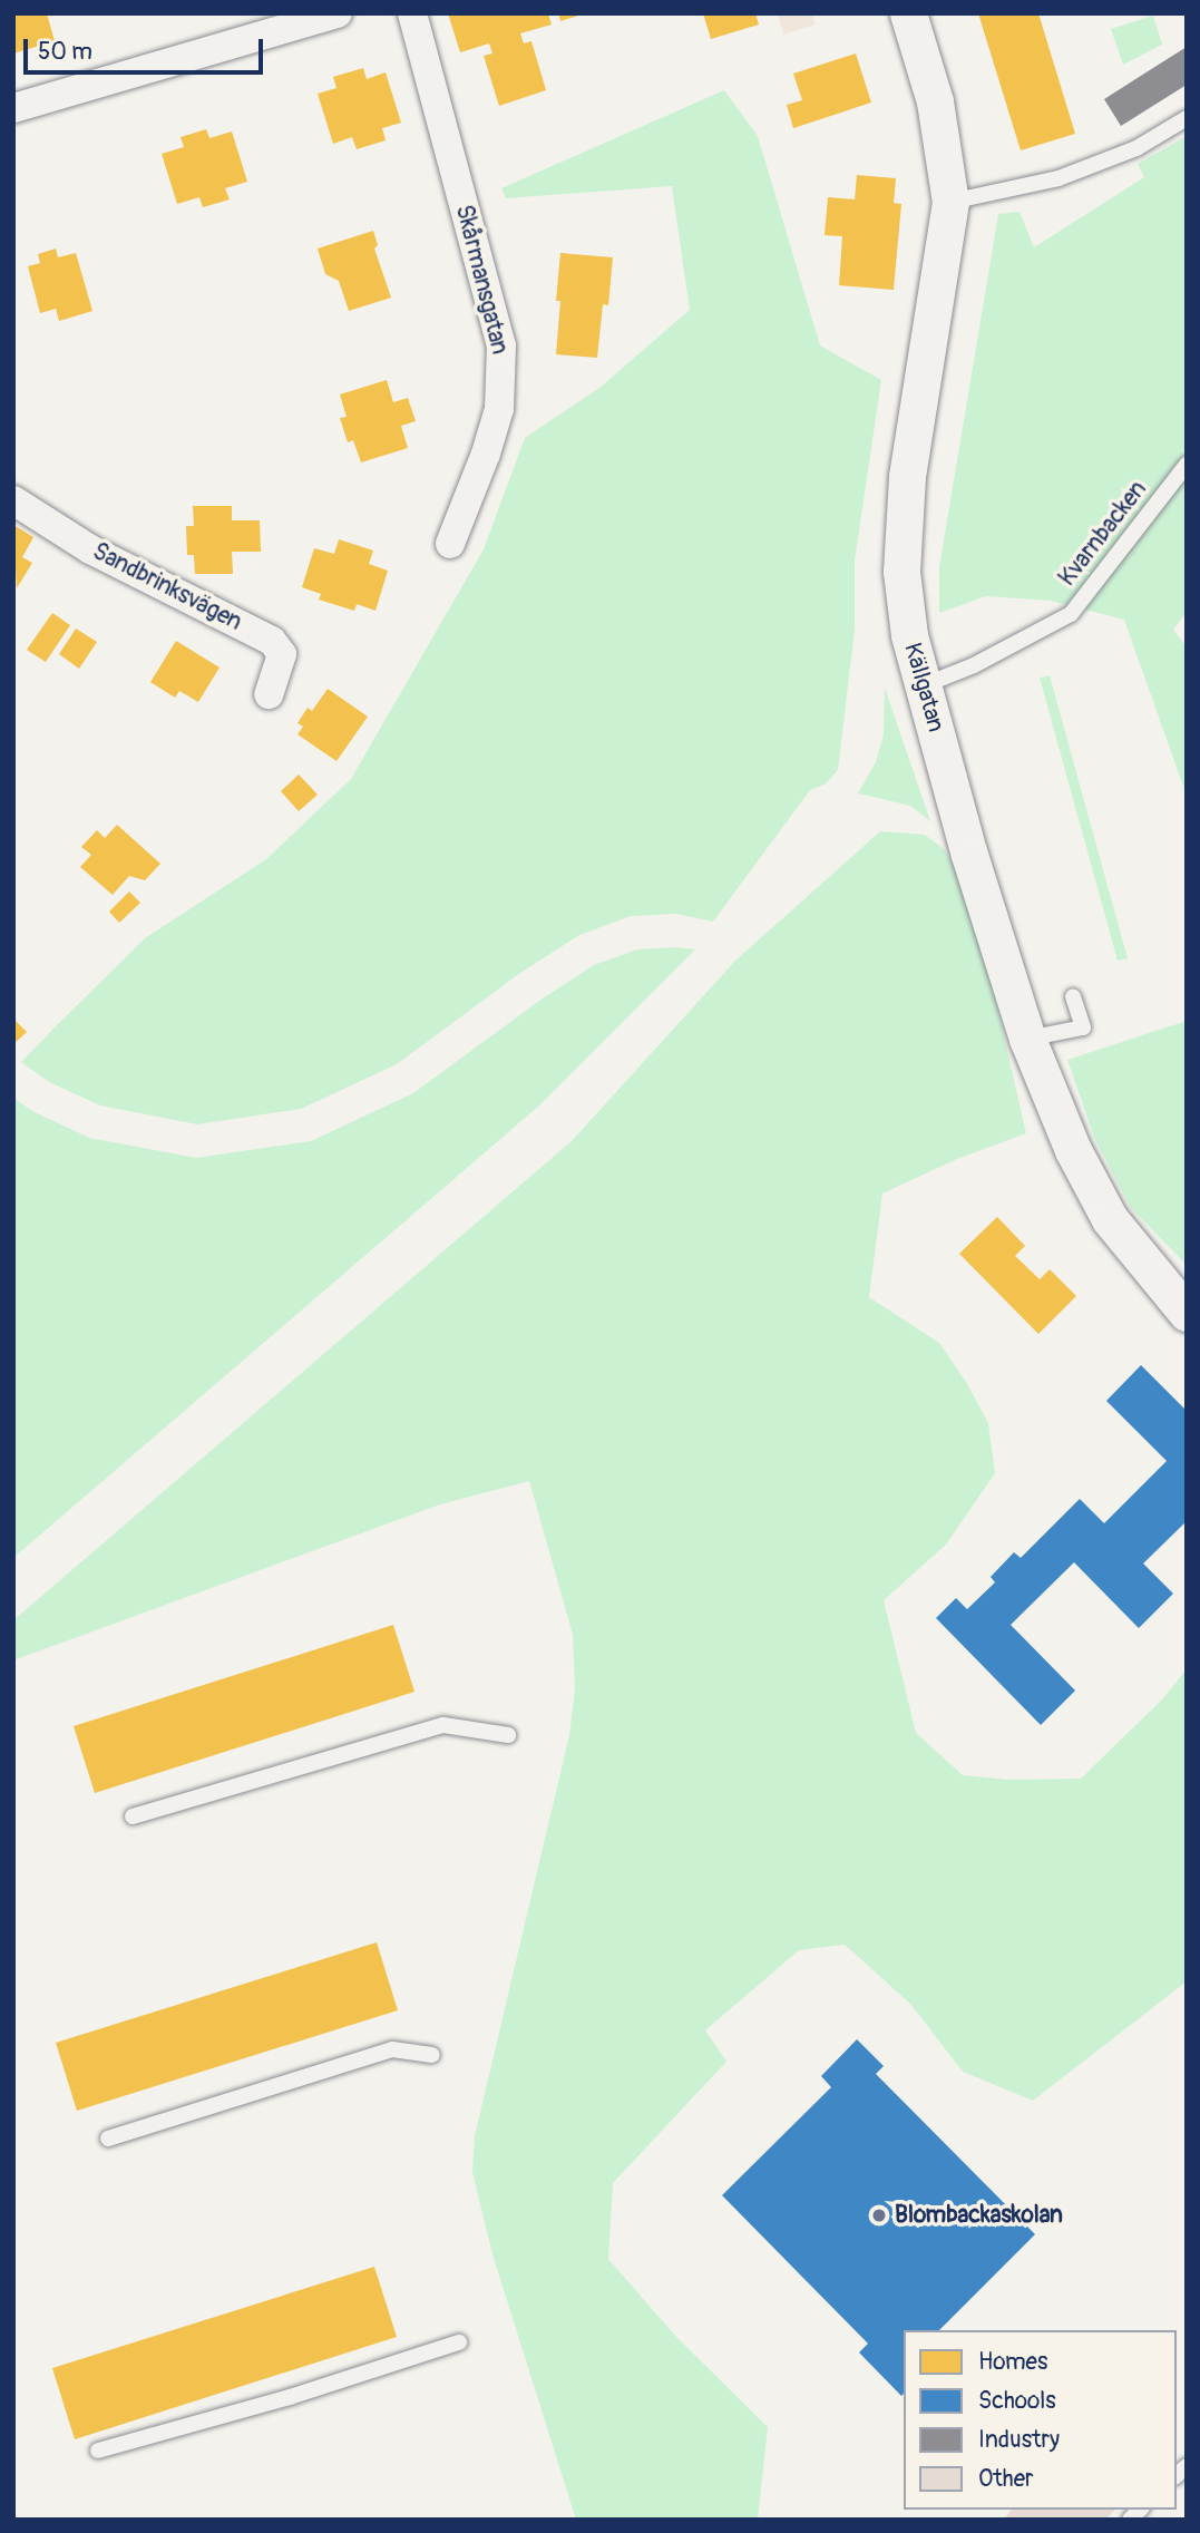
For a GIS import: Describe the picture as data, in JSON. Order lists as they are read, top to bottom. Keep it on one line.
{"streets":{"street":["Skårmansgatan","Sandbrinksvägen","Källgatan"],"lane":["Kvarnbacken"]},"crossings":[["Kvarnbacken","Källgatan"]],"places":["Blombackaskolan"],"legend":["Homes","Schools","Industry","Other"],"scale_bar":"50 m"}
